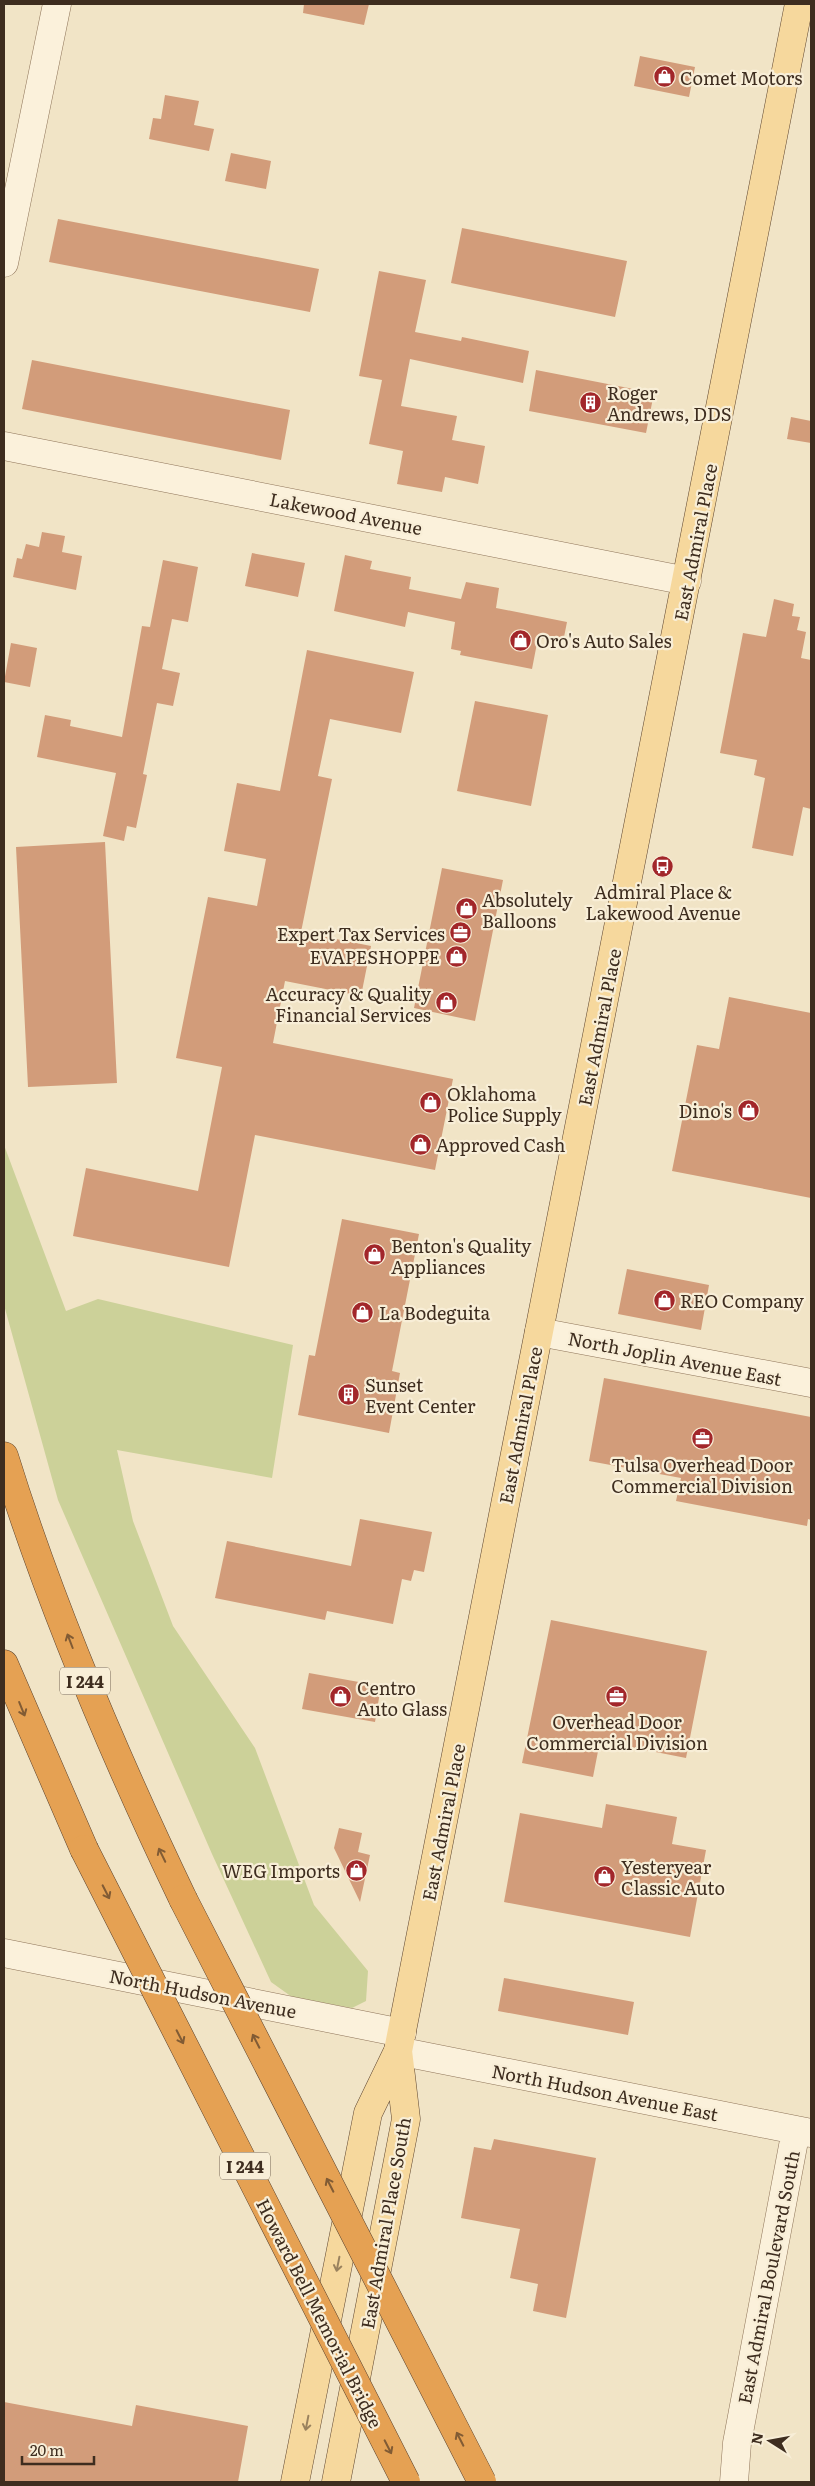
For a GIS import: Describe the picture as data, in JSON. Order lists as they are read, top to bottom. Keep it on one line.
{"streets":{"highway":["I 244","Howard Bell Memorial Bridge"],"main road":["East Admiral Place","East Admiral Place South"],"street":["Lakewood Avenue","North Joplin Avenue East","North Hudson Avenue","North Hudson Avenue East","East Admiral Boulevard South"]},"crossings":[["Lakewood Avenue","East Admiral Place"],["East Admiral Place","North Joplin Avenue East"],["East Admiral Place","North Hudson Avenue"],["East Admiral Place","North Hudson Avenue East"],["East Admiral Place","East Admiral Place South"],["North Hudson Avenue","North Hudson Avenue East"],["North Hudson Avenue","East Admiral Place South"],["North Hudson Avenue East","East Admiral Place South"],["North Hudson Avenue East","East Admiral Boulevard South"]],"places":{"shop":["Comet Motors","Oro's Auto Sales","Absolutely Balloons","EVAPESHOPPE","Accuracy & Quality Financial Services","Oklahoma Police Supply","Dino's","Approved Cash","Benton's Quality Appliances","REO Company","La Bodeguita","Centro Auto Glass","WEG Imports","Yesteryear Classic Auto"],"building":["Roger Andrews, DDS","Sunset Event Center"],"bus stop":["Admiral Place & Lakewood Avenue"],"office":["Expert Tax Services","Tulsa Overhead Door Commercial Division","Overhead Door Commercial Division"]},"scale_bar":"20 m","north":"left"}
